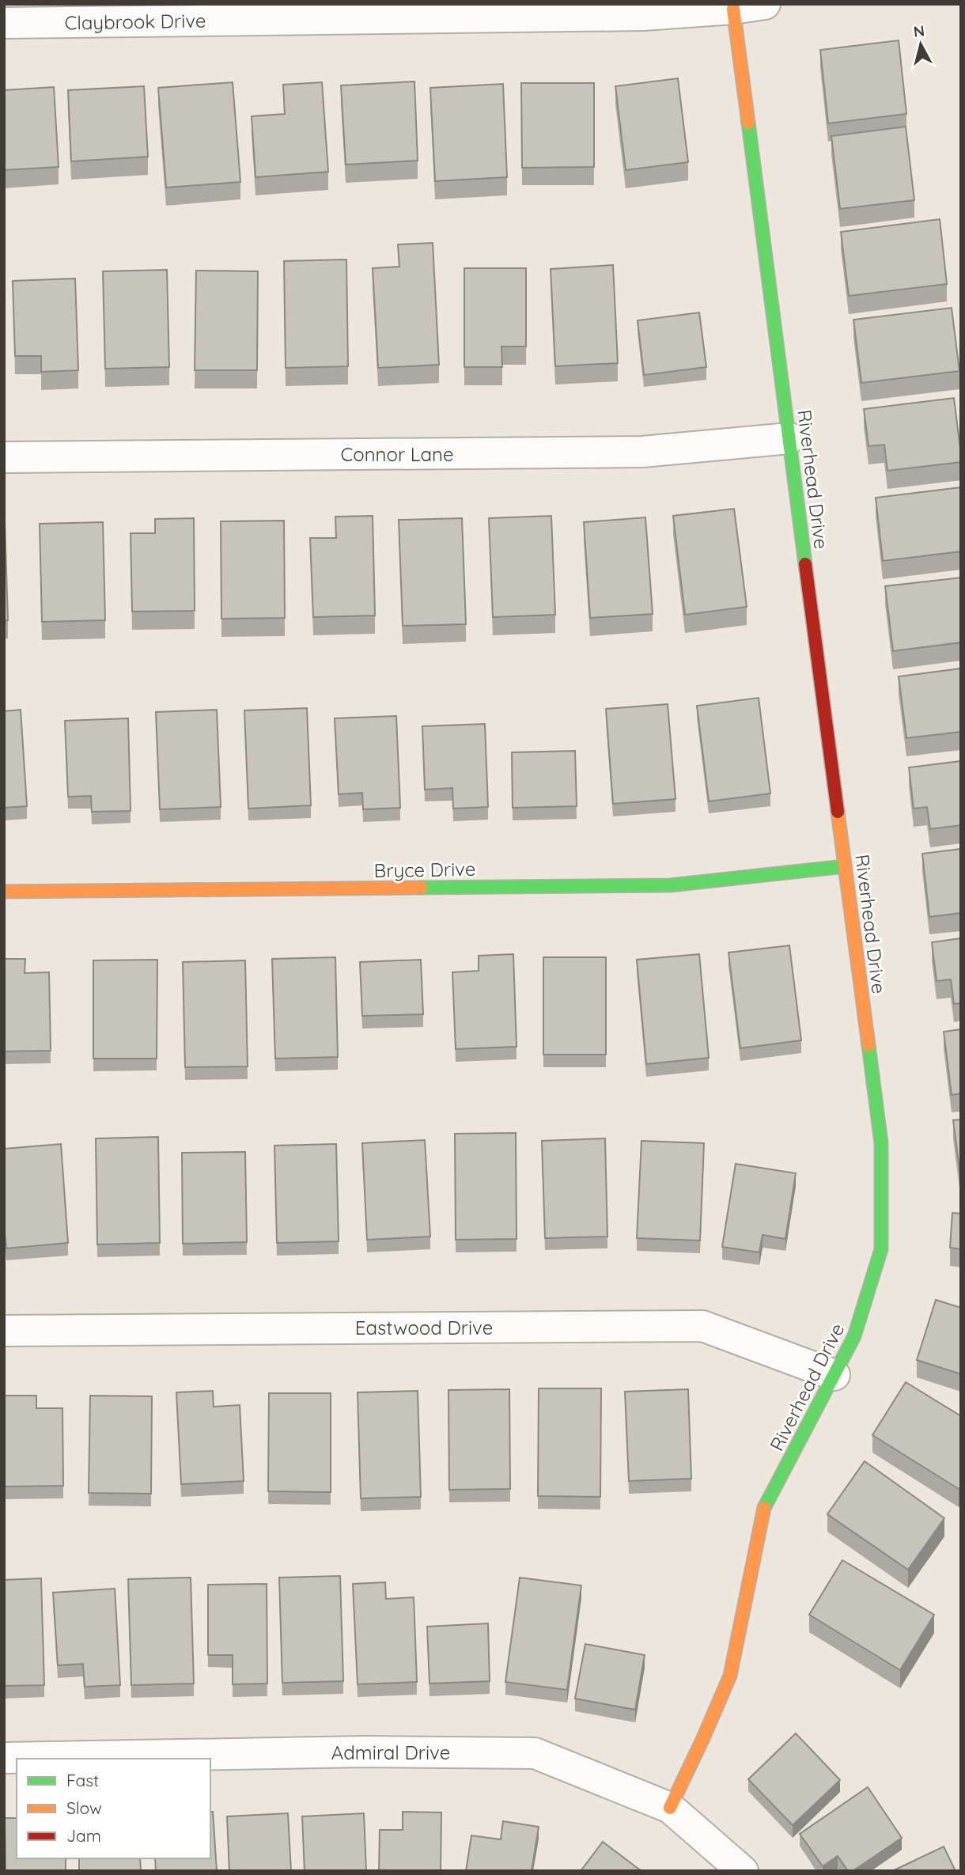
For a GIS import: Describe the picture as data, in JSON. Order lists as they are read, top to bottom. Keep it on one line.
{"streets":{"street":["Claybrook Drive","Connor Lane","Riverhead Drive","Bryce Drive","Eastwood Drive","Admiral Drive"]},"crossings":[["Claybrook Drive","Riverhead Drive"],["Connor Lane","Riverhead Drive"],["Riverhead Drive","Bryce Drive"],["Riverhead Drive","Eastwood Drive"],["Riverhead Drive","Admiral Drive"]],"legend":["Fast","Slow","Jam"],"north":"top"}
